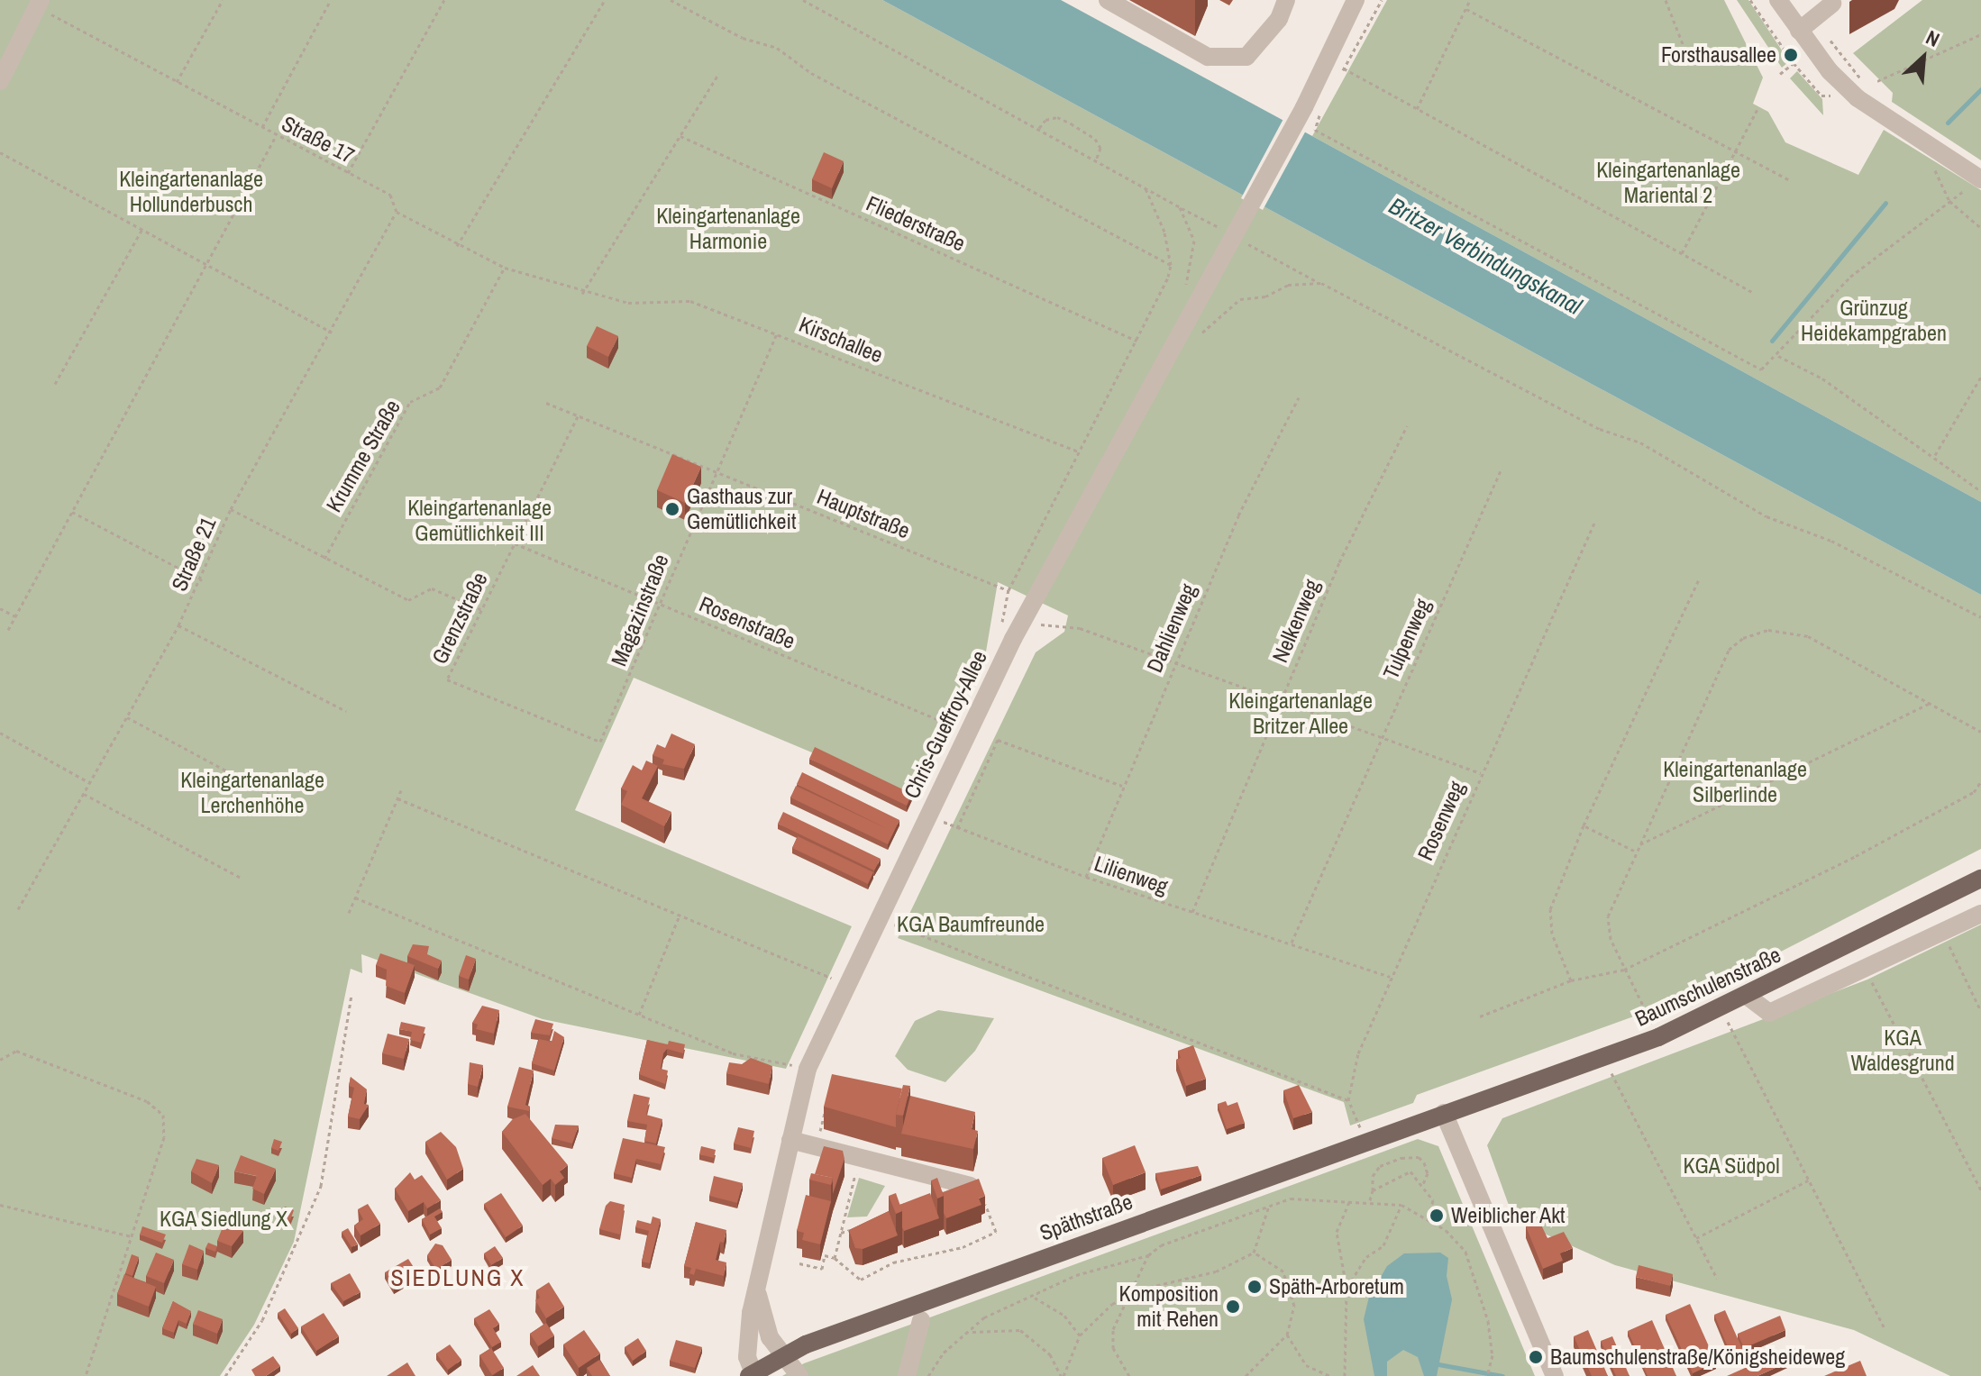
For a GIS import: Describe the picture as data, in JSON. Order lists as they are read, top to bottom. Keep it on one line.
{"streets":{"main road":["Baumschulenstraße","Späthstraße"],"street":["Chris-Gueffroy-Allee"],"path":["Straße 17","Fliederstraße","Kirschallee","Krumme Straße","Hauptstraße","Straße 21","Magazinstraße","Grenzstraße","Nelkenweg","Rosenstraße","Dahlienweg","Tulpenweg","Rosenweg","Lilienweg"]},"crossings":[["Straße 17","Kirschallee"],["Straße 17","Krumme Straße"],["Straße 17","Straße 21"],["Kirschallee","Magazinstraße"],["Hauptstraße","Magazinstraße"],["Hauptstraße","Grenzstraße"],["Magazinstraße","Grenzstraße"],["Magazinstraße","Rosenstraße"],["Grenzstraße","Rosenstraße"],["Nelkenweg","Lilienweg"],["Rosenstraße","Chris-Gueffroy-Allee"],["Dahlienweg","Lilienweg"],["Tulpenweg","Lilienweg"],["Chris-Gueffroy-Allee","Späthstraße"],["Rosenweg","Lilienweg"],["Baumschulenstraße","Späthstraße"]],"districts":["SIEDLUNG X"],"water":["Britzer Verbindungskanal"],"parks":["Kleingartenanlage Mariental 2","Kleingartenanlage Hollunderbusch","Kleingartenanlage Harmonie","Grünzug Heidekampgraben","Kleingartenanlage Gemütlichkeit III","Kleingartenanlage Britzer Allee","Kleingartenanlage Silberlinde","Kleingartenanlage Lerchenhöhe","KGA Baumfreunde","KGA Waldesgrund","KGA Südpol","KGA Siedlung X"],"places":["Forsthausallee","Gasthaus zur Gemütlichkeit","Weiblicher Akt","Späth-Arboretum","Komposition mit Rehen","Baumschulenstraße/Königsheideweg"],"north":"top right"}
